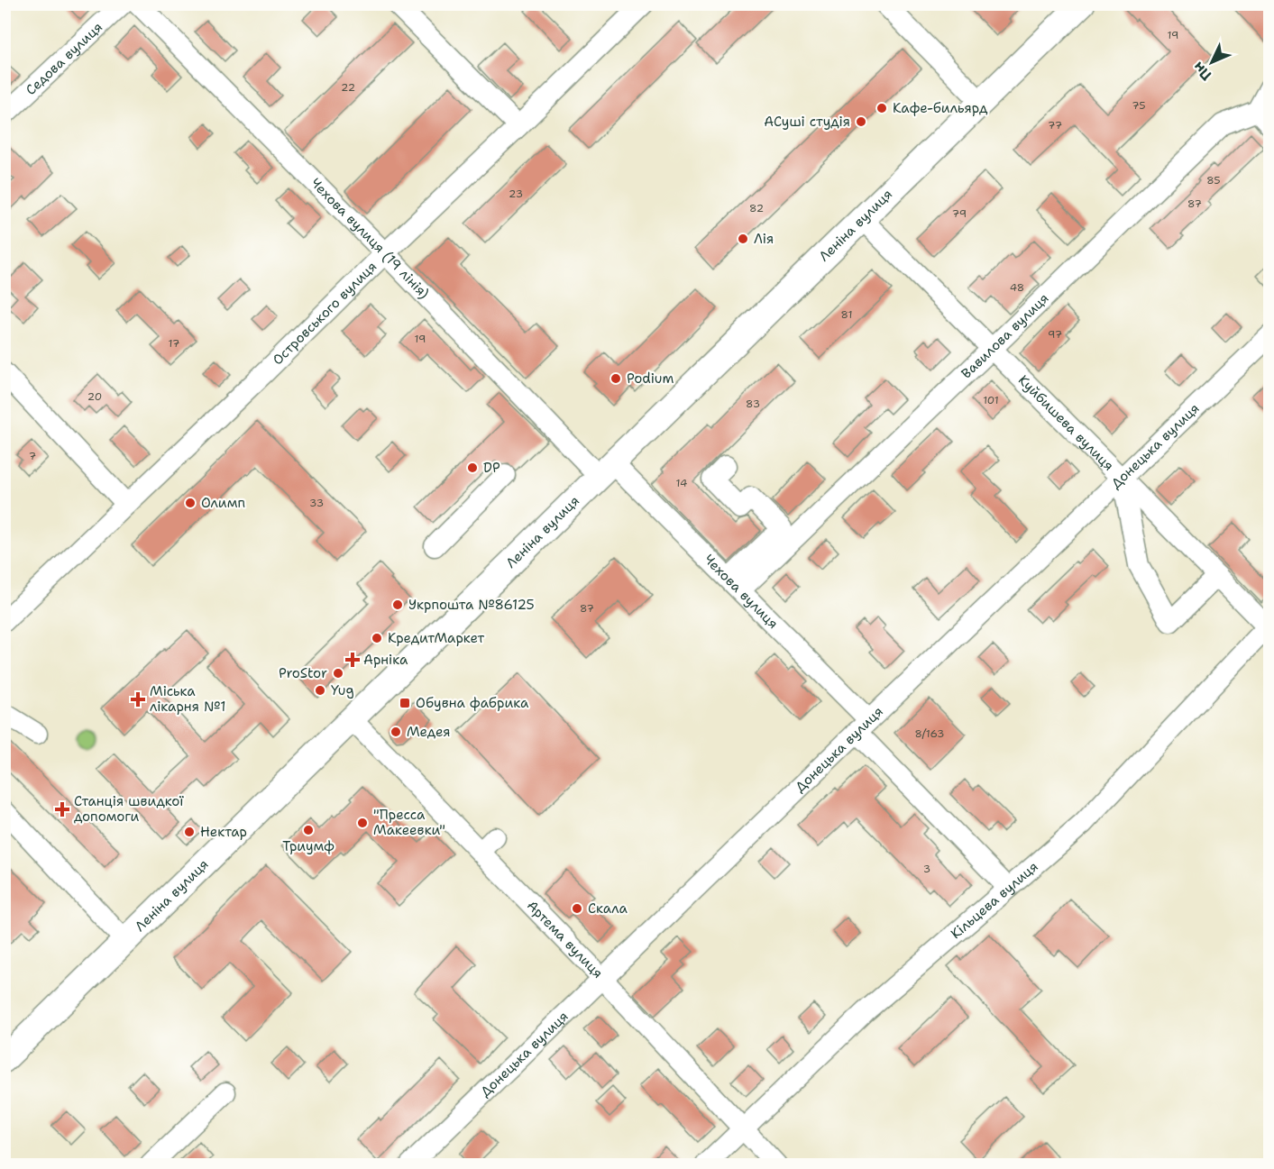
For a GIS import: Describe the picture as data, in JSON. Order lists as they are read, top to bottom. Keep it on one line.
{"streets":{"main road":["Леніна вулиця"],"street":["Седова вулиця","Чехова вулиця (19 лiнiя)","Островського вулиця","Вавилова вулиця","Куйбишева вулиця","Донецька вулиця","Чехова вулиця","Кільцева вулиця","Артема вулиця"]},"crossings":[["Леніна вулиця","Чехова вулиця (19 лiнiя)"],["Леніна вулиця","Куйбишева вулиця"],["Леніна вулиця","Чехова вулиця"],["Леніна вулиця","Артема вулиця"],["Чехова вулиця (19 лiнiя)","Островського вулиця"],["Чехова вулиця (19 лiнiя)","Чехова вулиця"],["Вавилова вулиця","Куйбишева вулиця"],["Вавилова вулиця","Чехова вулиця"],["Куйбишева вулиця","Донецька вулиця"],["Куйбишева вулиця","Кільцева вулиця"],["Донецька вулиця","Чехова вулиця"],["Донецька вулиця","Артема вулиця"],["Чехова вулиця","Кільцева вулиця"],["Кільцева вулиця","Артема вулиця"]],"places":{"other":["Кафе-бильярд","АСуші студія","Лія","Podium","DP","Олимп","Укрпошта №86125","КредитМаркет","ProStor","Yug","Медея","\"Пресса Макеевки\"","Триумф","Нектар","Скала"],"health":["Арніка","Міська лікарня №1","Станція швидкої допомоги"],"transit":["Обувна фабрика"]},"house_numbers":["19","22","75","77","85","23","87","82","79","48","81","97","19","17","20","101","83","7","14","33","87","8/163","3"],"north":"bottom left"}
